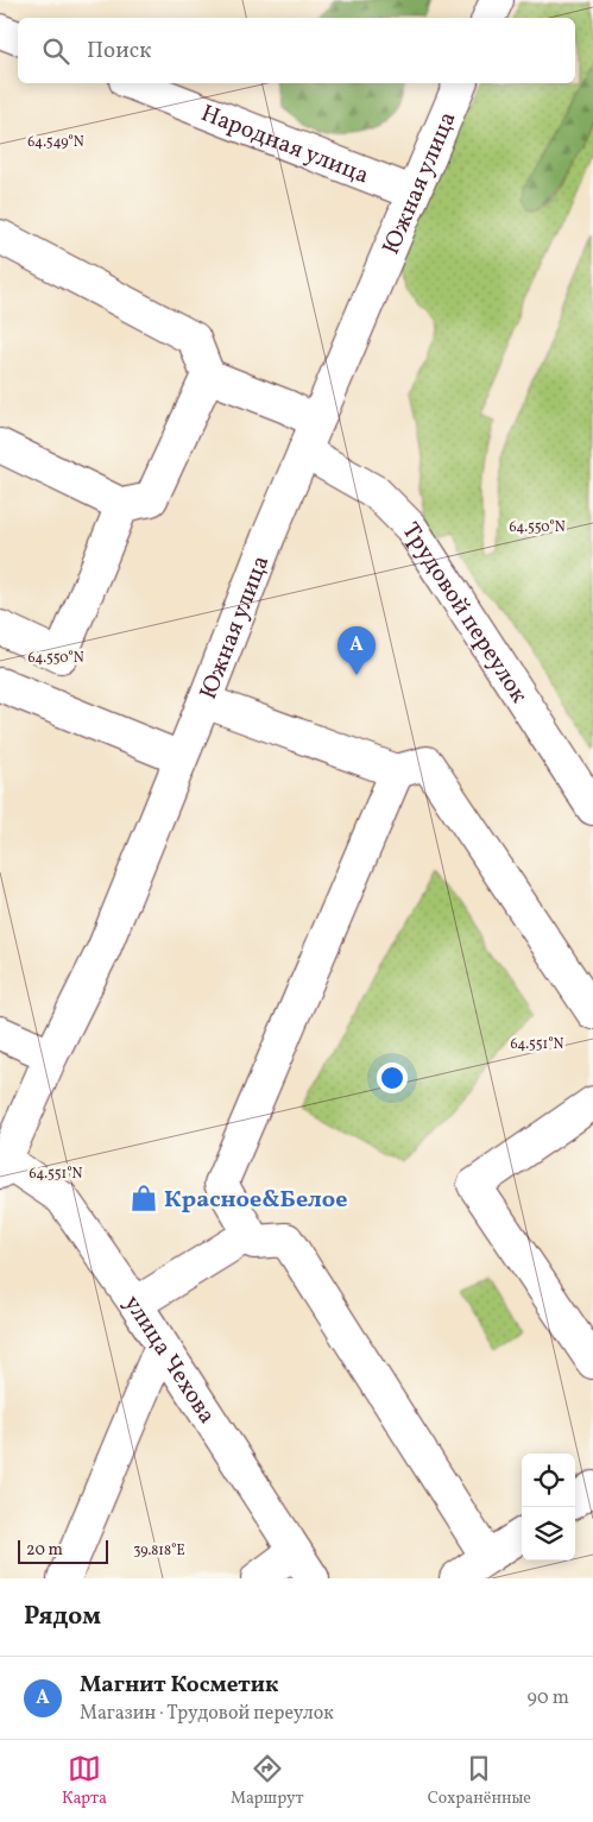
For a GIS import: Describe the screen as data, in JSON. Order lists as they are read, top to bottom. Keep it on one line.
{"streets":{"street":["Народная улица","Южная улица","Трудовой переулок","улица Чехова"]},"crossings":[["Народная улица","Южная улица"],["Южная улица","Трудовой переулок"],["Южная улица","улица Чехова"]],"places":{"shop":["Красное&Белое"]},"scale_bar":"20 m","page":{"search":"Поиск","pins":"A","scale":"20 m","heading":"Рядом","list":[{"mark":"A","name":"Магнит Косметик","note":"Магазин · Трудовой переулок","value":"90 m"}],"nav":["Карта","Маршрут","Сохранённые"]},"coordinates":["64.549°N","64.550°N","64.551°N","39.818°E"]}
